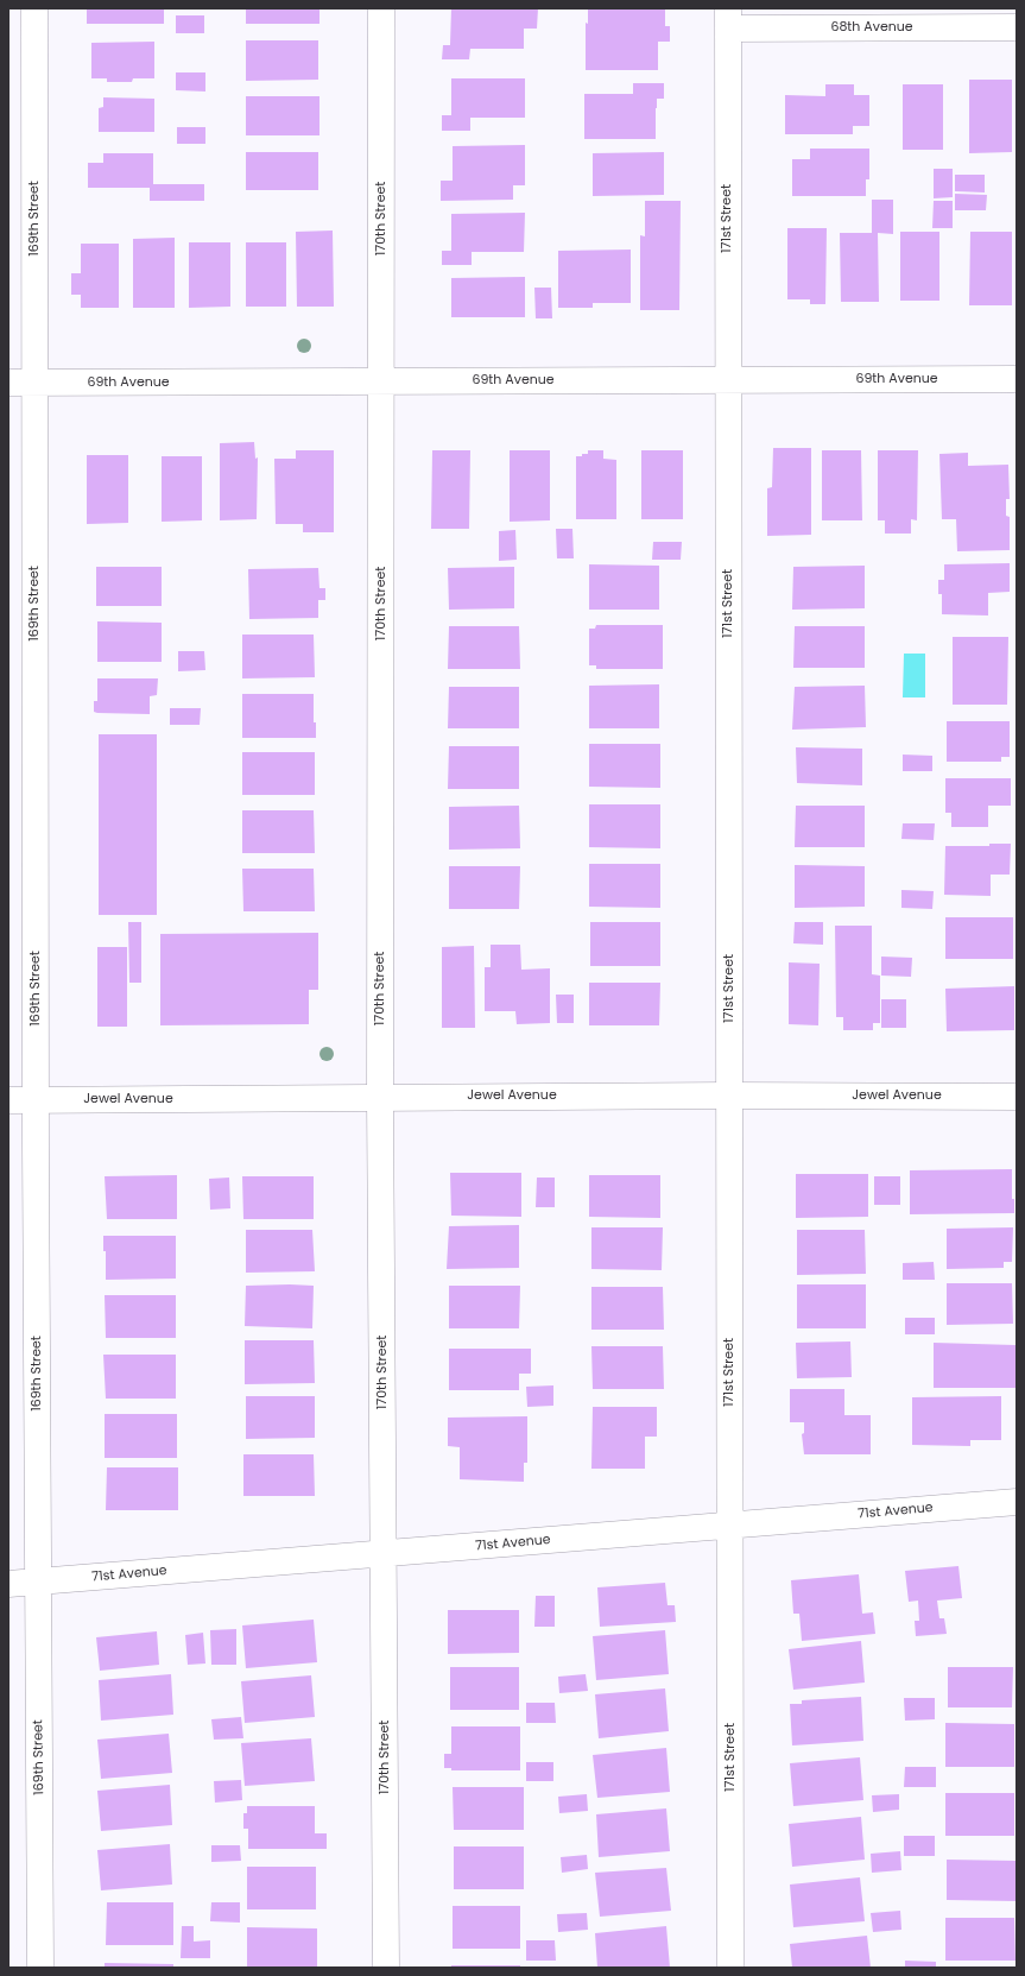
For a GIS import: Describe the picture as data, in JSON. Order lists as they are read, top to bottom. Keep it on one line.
{"streets":{"street":["68th Avenue","169th Street","170th Street","171st Street","69th Avenue","Jewel Avenue","71st Avenue"]},"crossings":[["68th Avenue","171st Street"],["169th Street","69th Avenue"],["169th Street","Jewel Avenue"],["169th Street","71st Avenue"],["170th Street","69th Avenue"],["170th Street","Jewel Avenue"],["170th Street","71st Avenue"],["171st Street","69th Avenue"],["171st Street","Jewel Avenue"],["171st Street","71st Avenue"]]}
